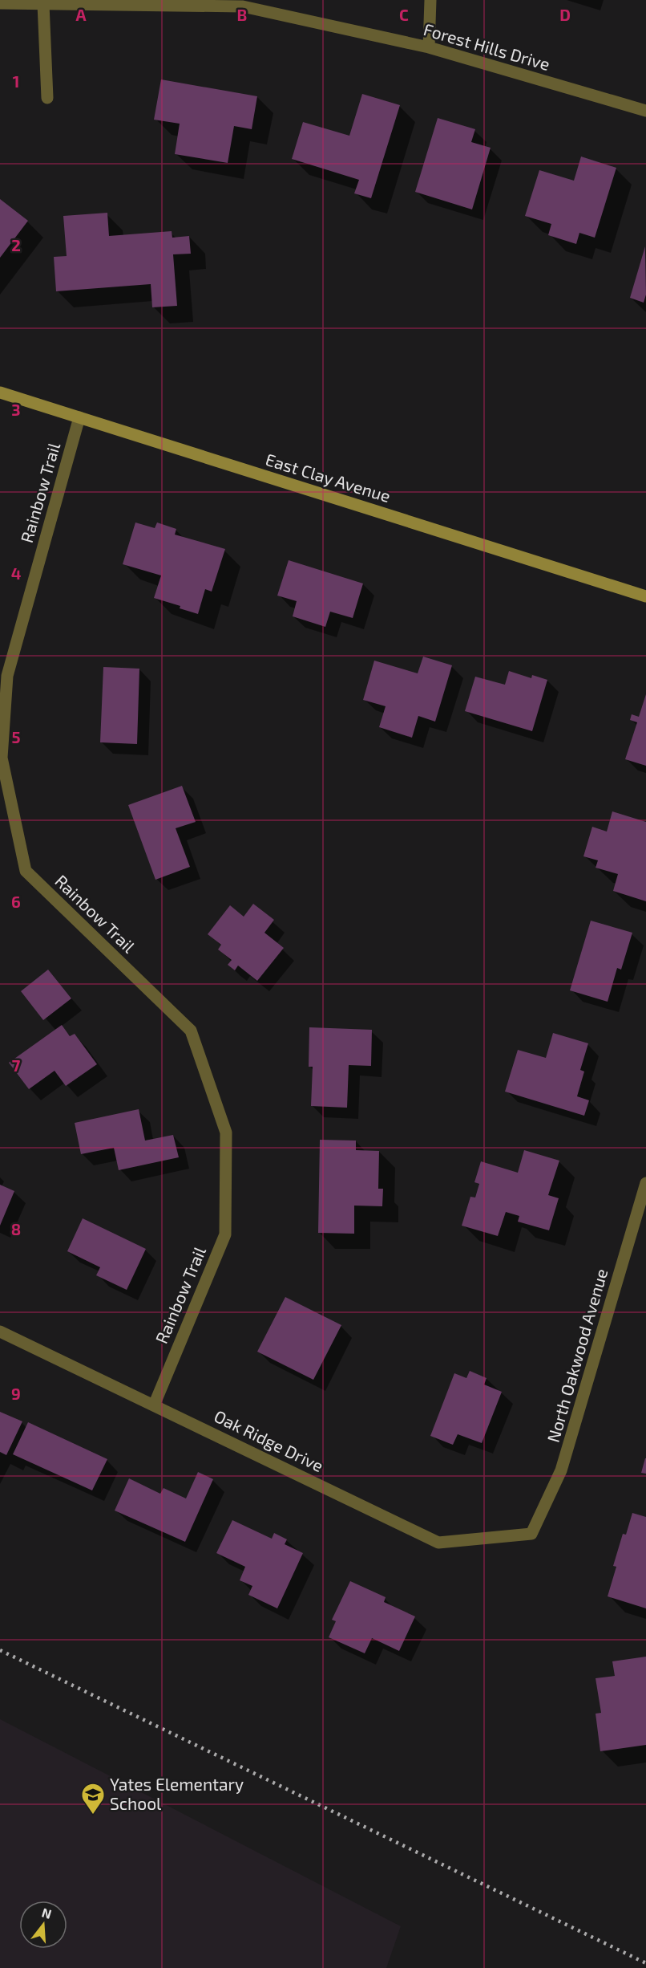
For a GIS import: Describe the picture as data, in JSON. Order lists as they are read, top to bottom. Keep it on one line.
{"streets":{"street":["Forest Hills Drive","East Clay Avenue","Rainbow Trail","North Oakwood Avenue","Oak Ridge Drive"]},"crossings":[["East Clay Avenue","Rainbow Trail"],["Rainbow Trail","Oak Ridge Drive"],["North Oakwood Avenue","Oak Ridge Drive"]],"places":{"school or university":["Yates Elementary School"]},"north":"top","grid":{"columns":["A","B","C","D"],"rows":["1","2","3","4","5","6","7","8","9"]}}
